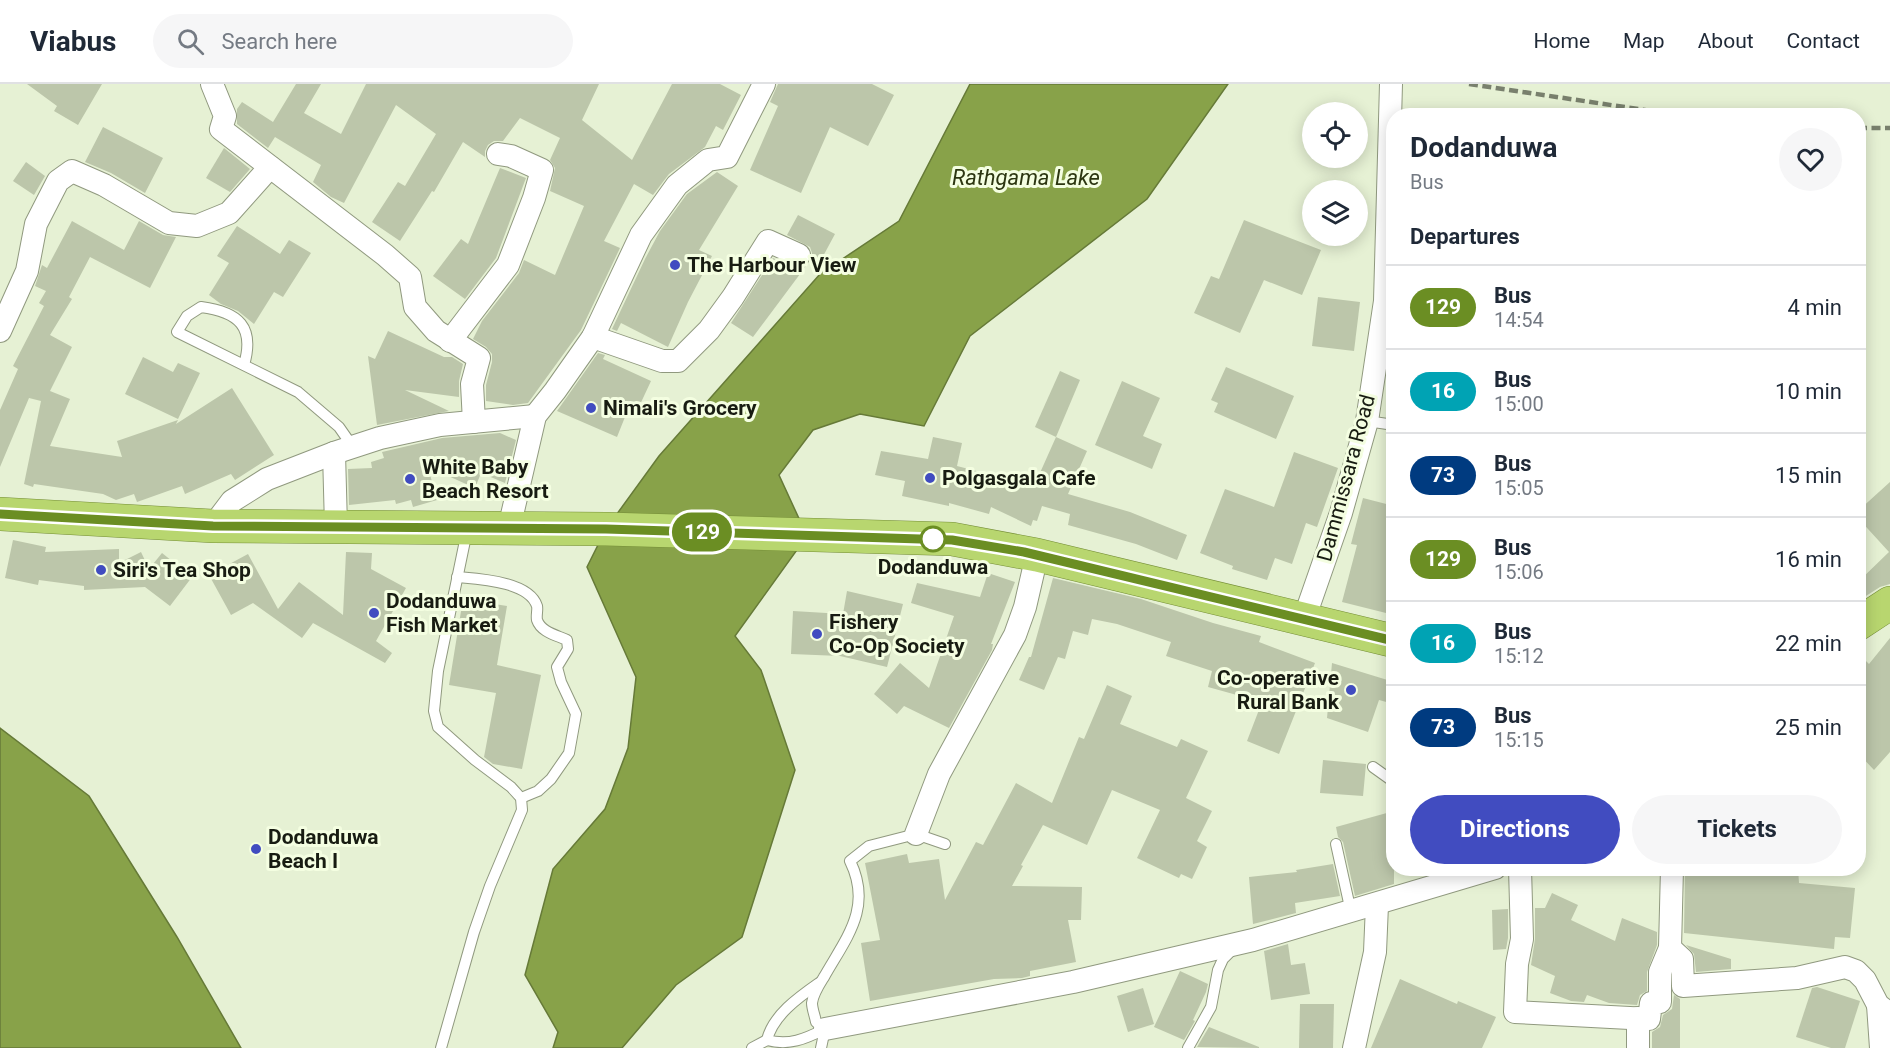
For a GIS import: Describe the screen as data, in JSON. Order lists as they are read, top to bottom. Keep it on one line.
{"streets":{"street":["Dammissara Road"]},"water":["Rathgama Lake"],"places":["The Harbour View","Nimali's Grocery","Polgasgala Cafe","White Baby Beach Resort","Dodanduwa","Siri's Tea Shop","Dodanduwa Fish Market","Fishery Co-Op Society","Co-operative Rural Bank","Dodanduwa Beach I"],"lines":["bus line 129"],"page":{"header":"Viabus","search":"Search here","nav":["Home","Map","About","Contact"],"on_map":"129","heading":[["Dodanduwa","Bus"],"Departures"],"list":[{"mark":"129","name":"Bus","note":"14:54","value":"4 min"},{"mark":"16","name":"Bus","note":"15:00","value":"10 min"},{"mark":"73","name":"Bus","note":"15:05","value":"15 min"},{"mark":"129","name":"Bus","note":"15:06","value":"16 min"},{"mark":"16","name":"Bus","note":"15:12","value":"22 min"},{"mark":"73","name":"Bus","note":"15:15","value":"25 min"}],"buttons":["Directions","Tickets"]}}
